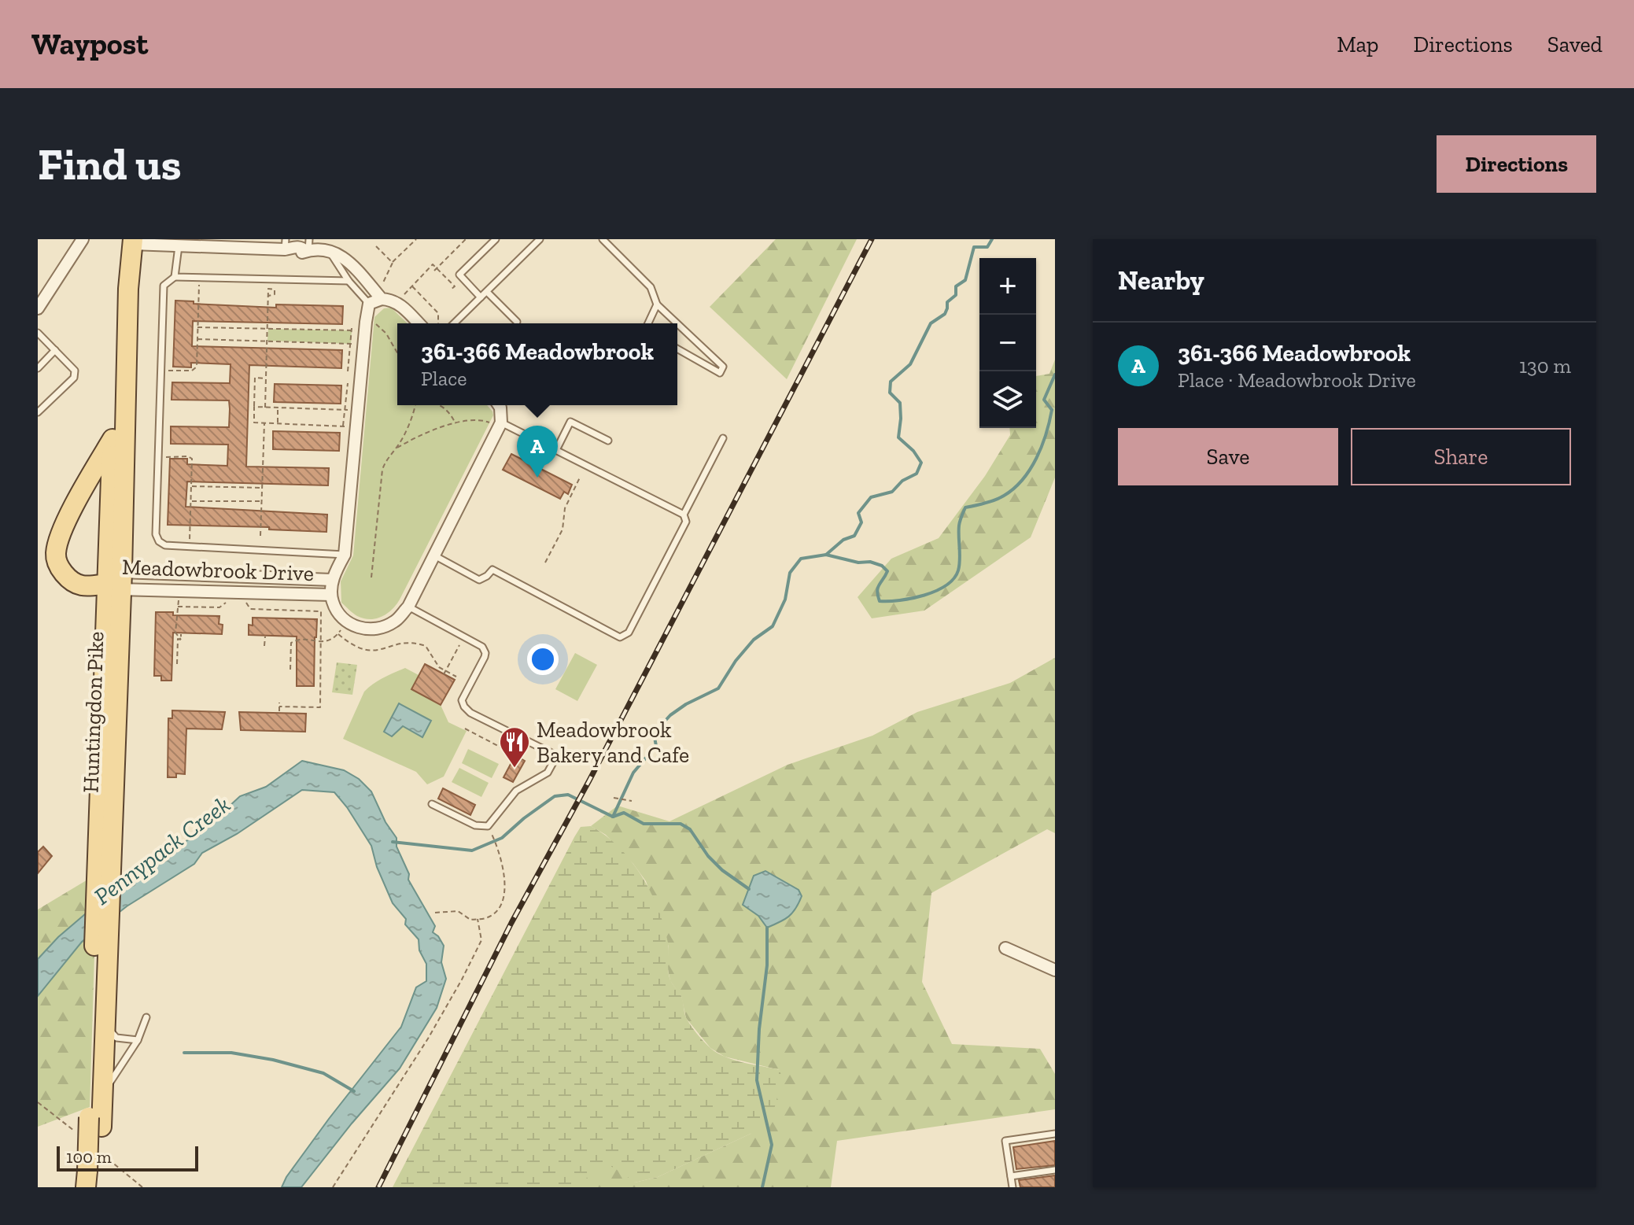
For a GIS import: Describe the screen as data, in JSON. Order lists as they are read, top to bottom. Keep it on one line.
{"streets":{"main road":["Huntingdon Pike"],"street":["Meadowbrook Drive"]},"crossings":[["Meadowbrook Drive","Huntingdon Pike"]],"water":["Pennypack Creek"],"places":{"restaurant":["Meadowbrook Bakery and Cafe"]},"scale_bar":"100 m","page":{"header":"Waypost","nav":["Map","Directions","Saved"],"buttons":["Directions",["Save","Share"]],"title":"Find us","heading":"Nearby","map_buttons":["+","−"],"list":[{"mark":"A","name":"361-366 Meadowbrook","note":"Place · Meadowbrook Drive","value":"130 m"}],"popup":["361-366 Meadowbrook","Place"],"pins":"A","scale":"100 m"}}
